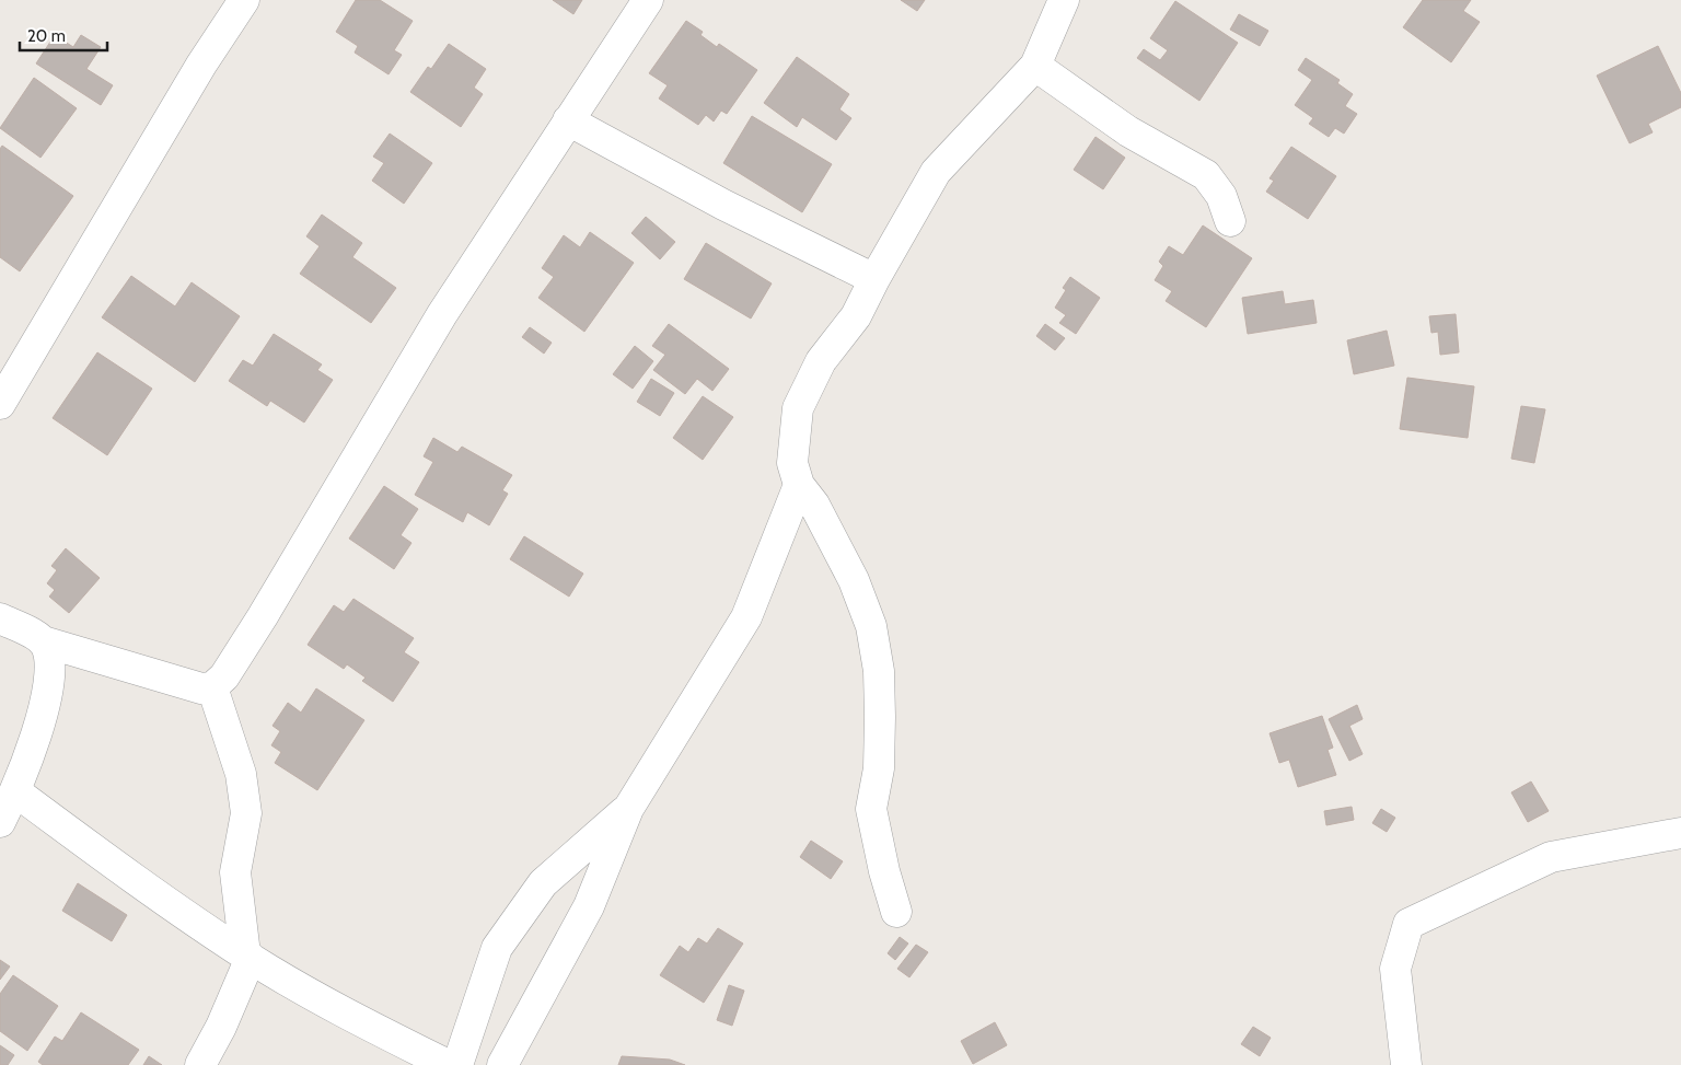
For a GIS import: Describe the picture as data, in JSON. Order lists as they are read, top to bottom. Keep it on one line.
{"scale_bar":"20 m"}
